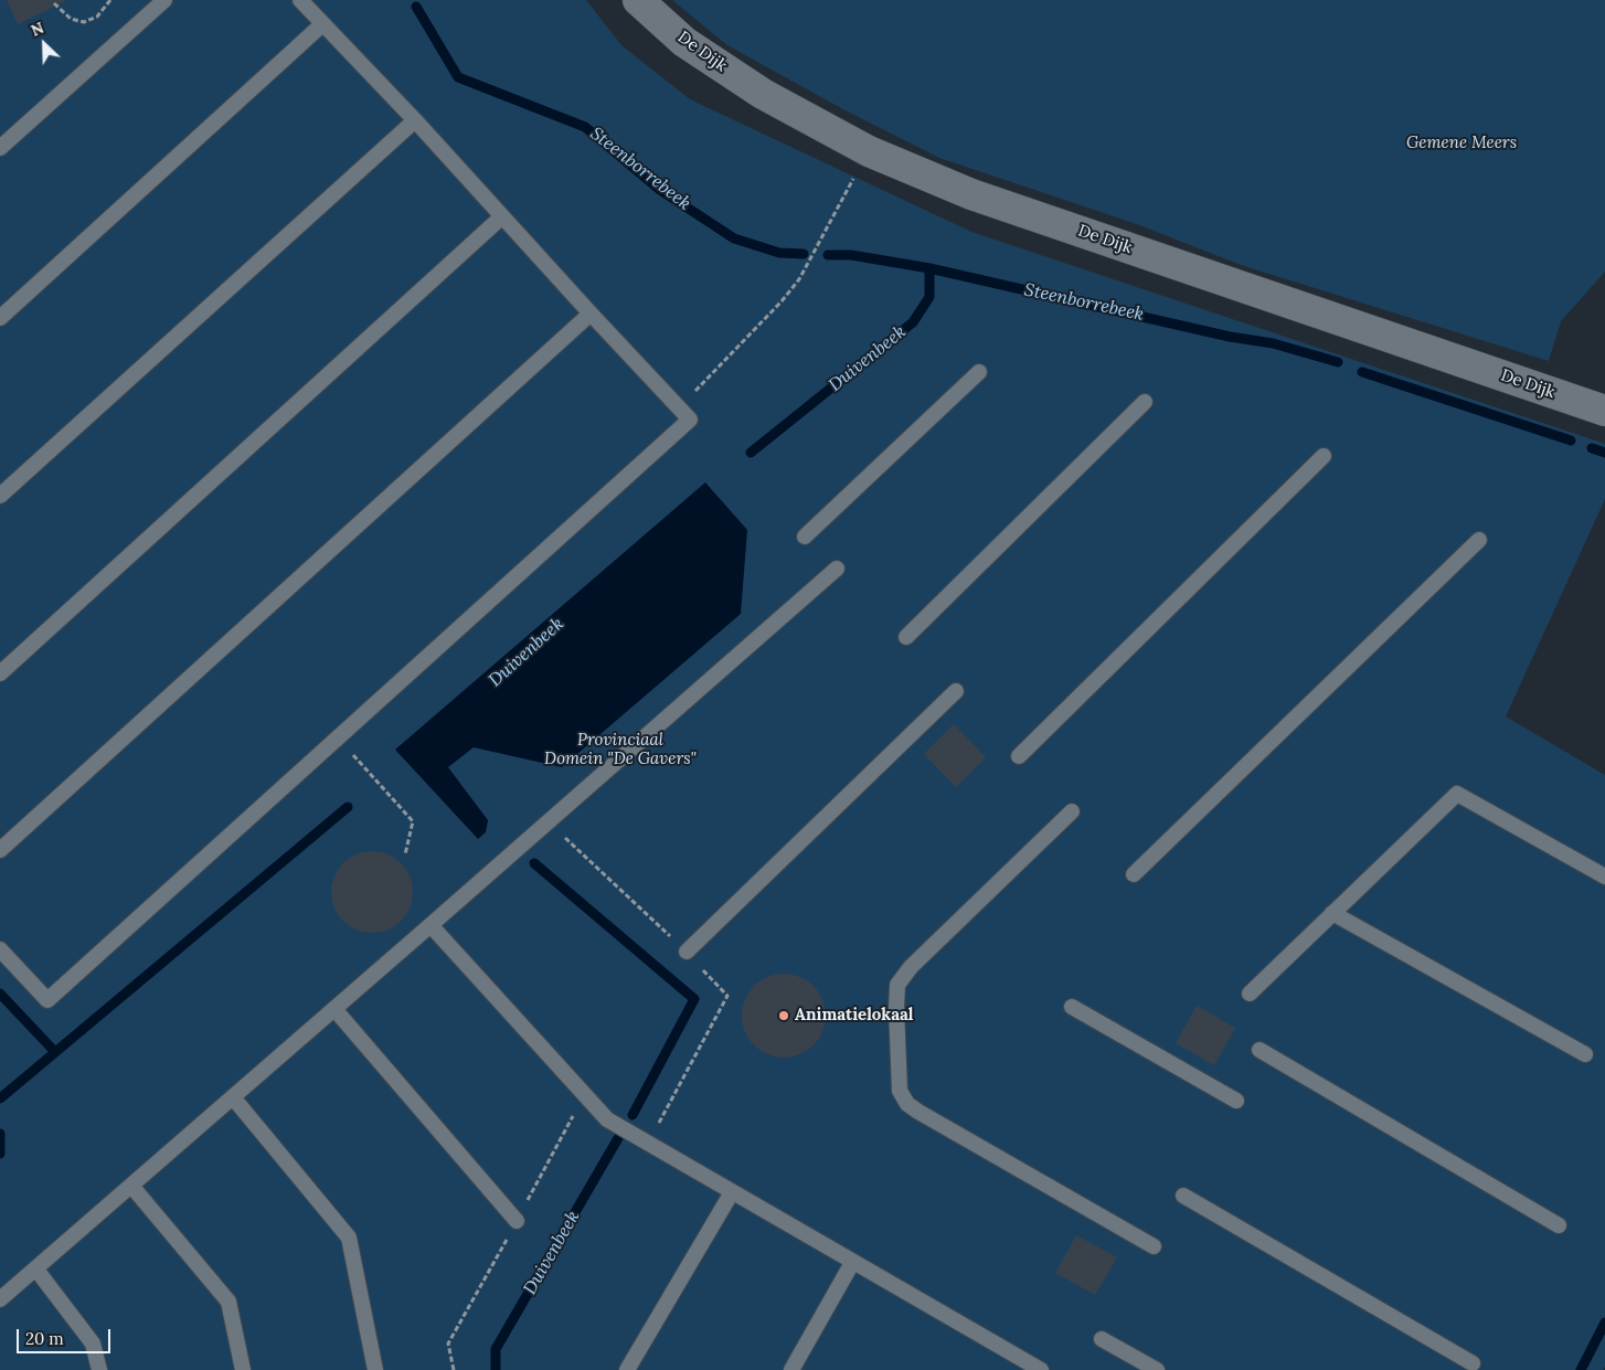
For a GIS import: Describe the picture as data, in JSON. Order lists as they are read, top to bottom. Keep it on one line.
{"streets":{"street":["De Dijk"]},"water":["Steenborrebeek","Duivenbeek"],"parks":["Gemene Meers","Provinciaal Domein \"De Gavers\""],"places":["Animatielokaal"],"scale_bar":"20 m","north":"top left"}
